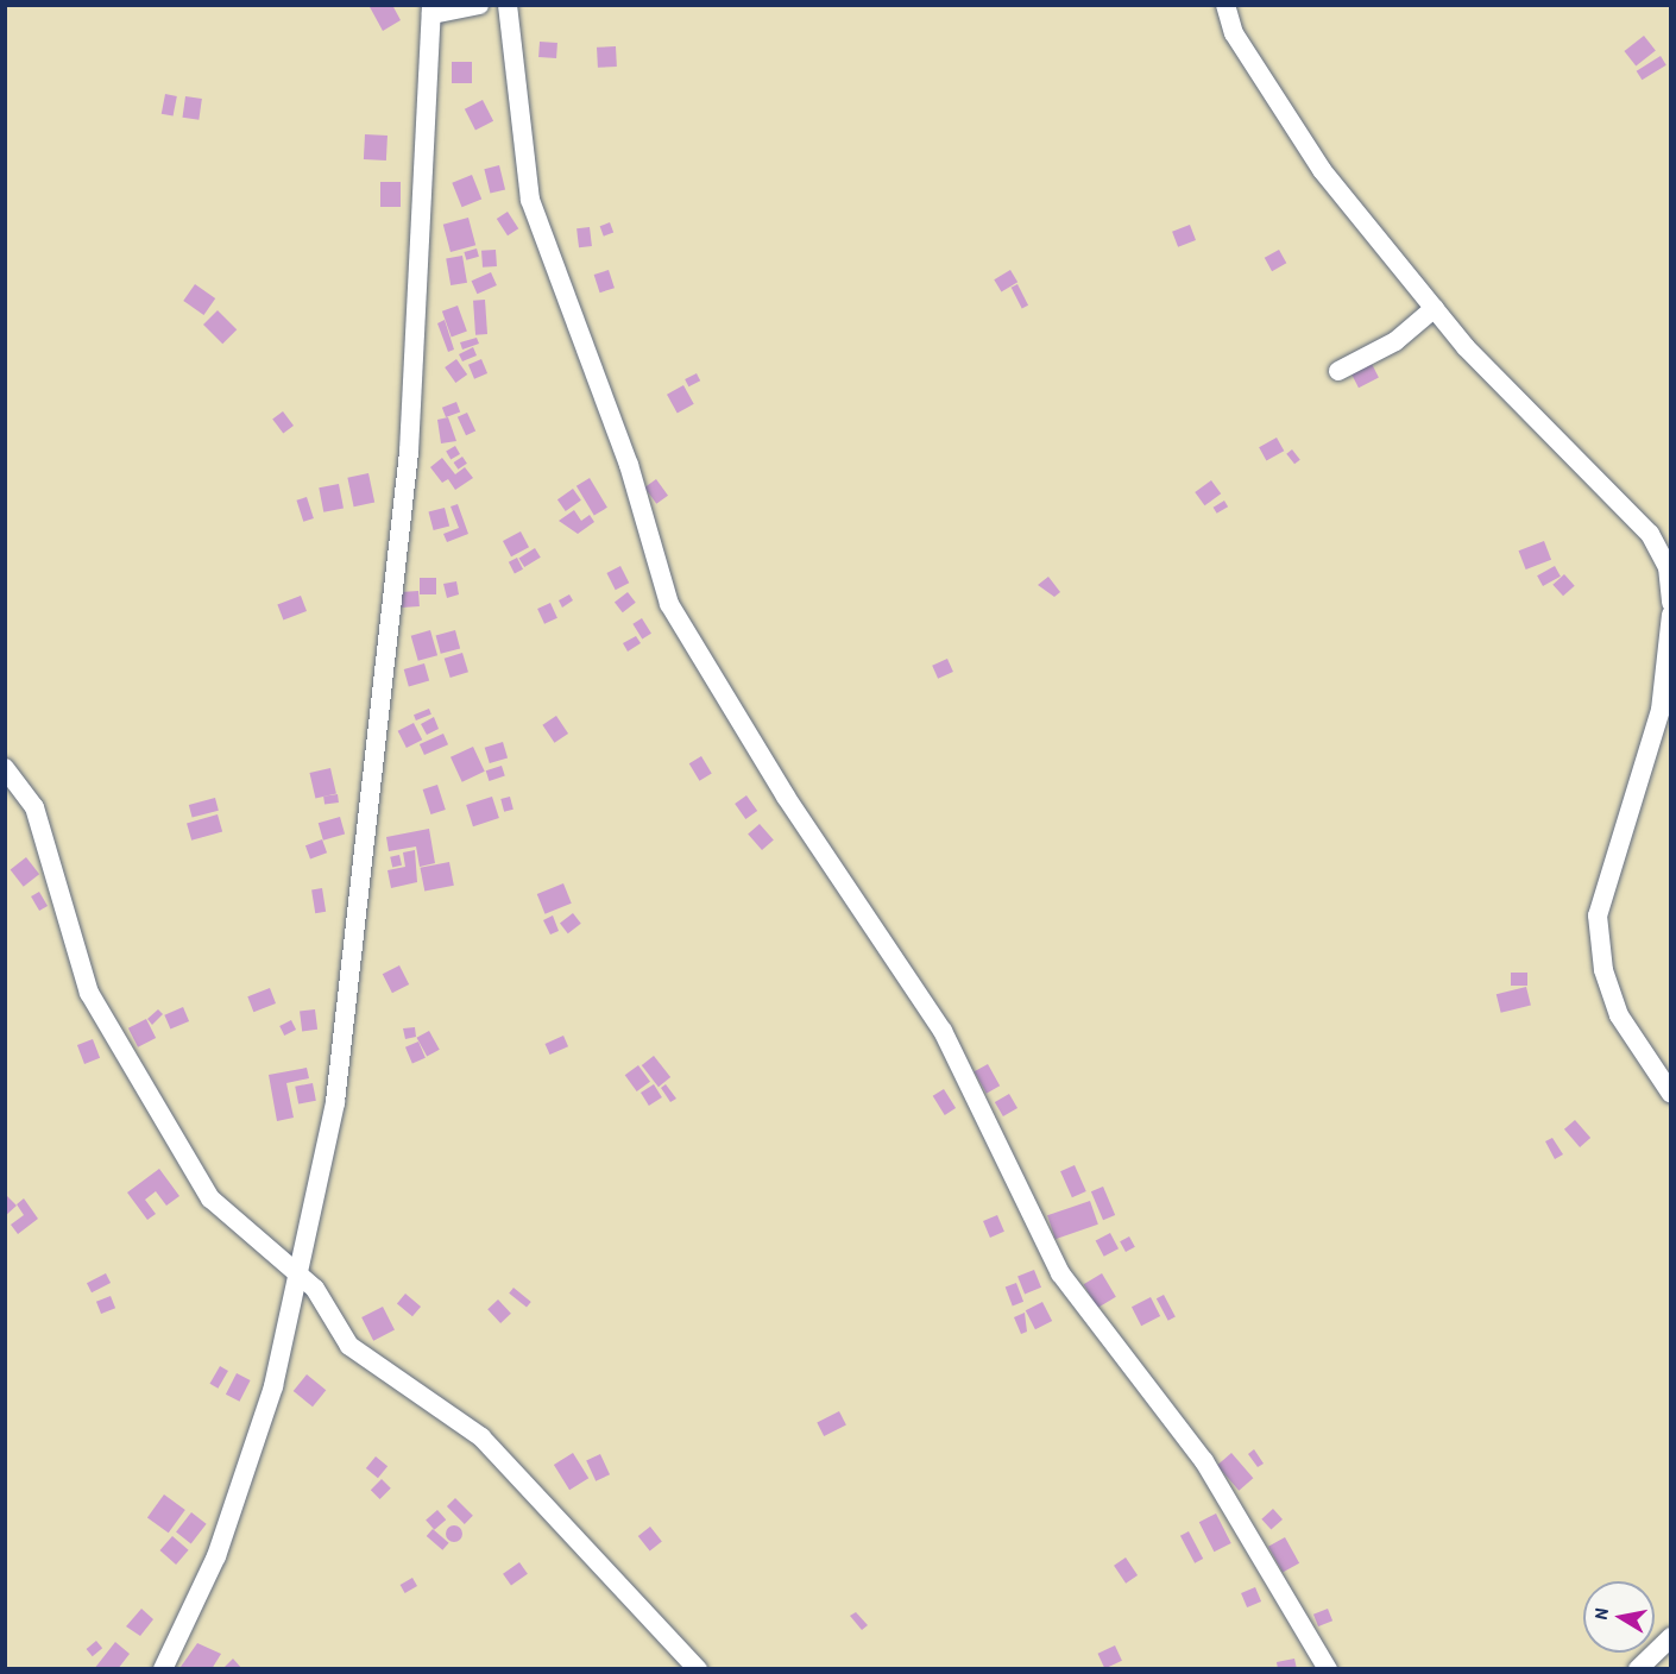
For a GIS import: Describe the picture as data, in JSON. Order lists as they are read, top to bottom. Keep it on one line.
{"north":"left"}
